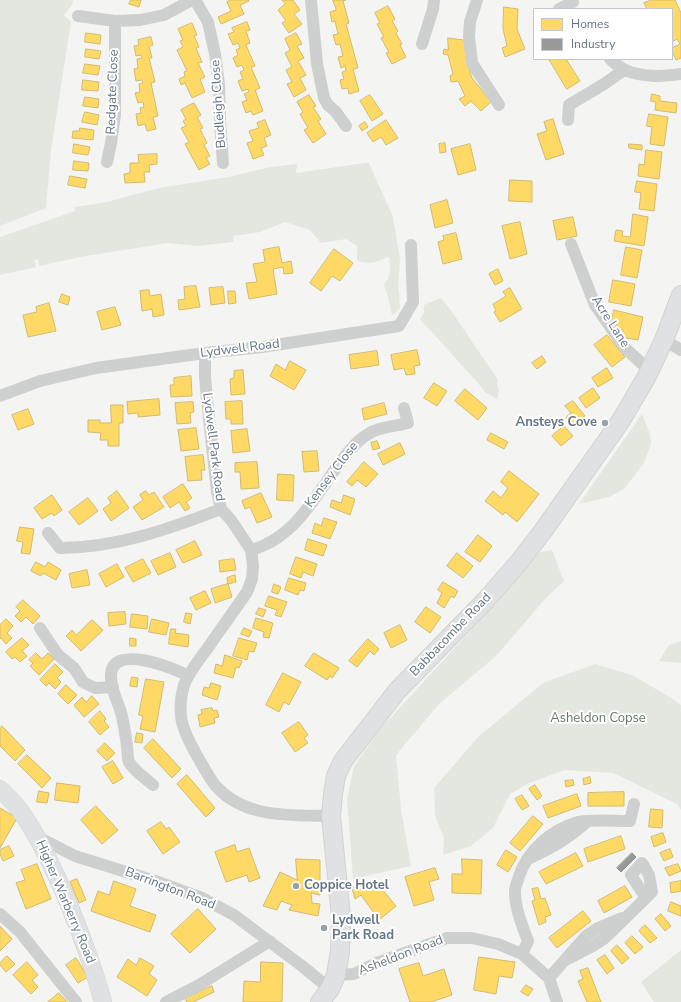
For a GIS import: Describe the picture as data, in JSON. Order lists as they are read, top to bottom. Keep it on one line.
{"streets":{"main road":["Babbacombe Road"],"street":["Redgate Close","Budleigh Close","Acre Lane","Lydwell Road","Lydwell Park Road","Kensey Close","Barrington Road","Higher Warberry Road","Asheldon Road"]},"crossings":[["Acre Lane","Babbacombe Road"],["Lydwell Road","Lydwell Park Road"],["Lydwell Park Road","Kensey Close"],["Lydwell Park Road","Babbacombe Road"],["Babbacombe Road","Barrington Road"],["Babbacombe Road","Asheldon Road"],["Barrington Road","Higher Warberry Road"],["Barrington Road","Asheldon Road"]],"parks":["Asheldon Copse"],"places":["Ansteys Cove","Coppice Hotel","Lydwell Park Road"],"legend":["Homes","Industry"]}
